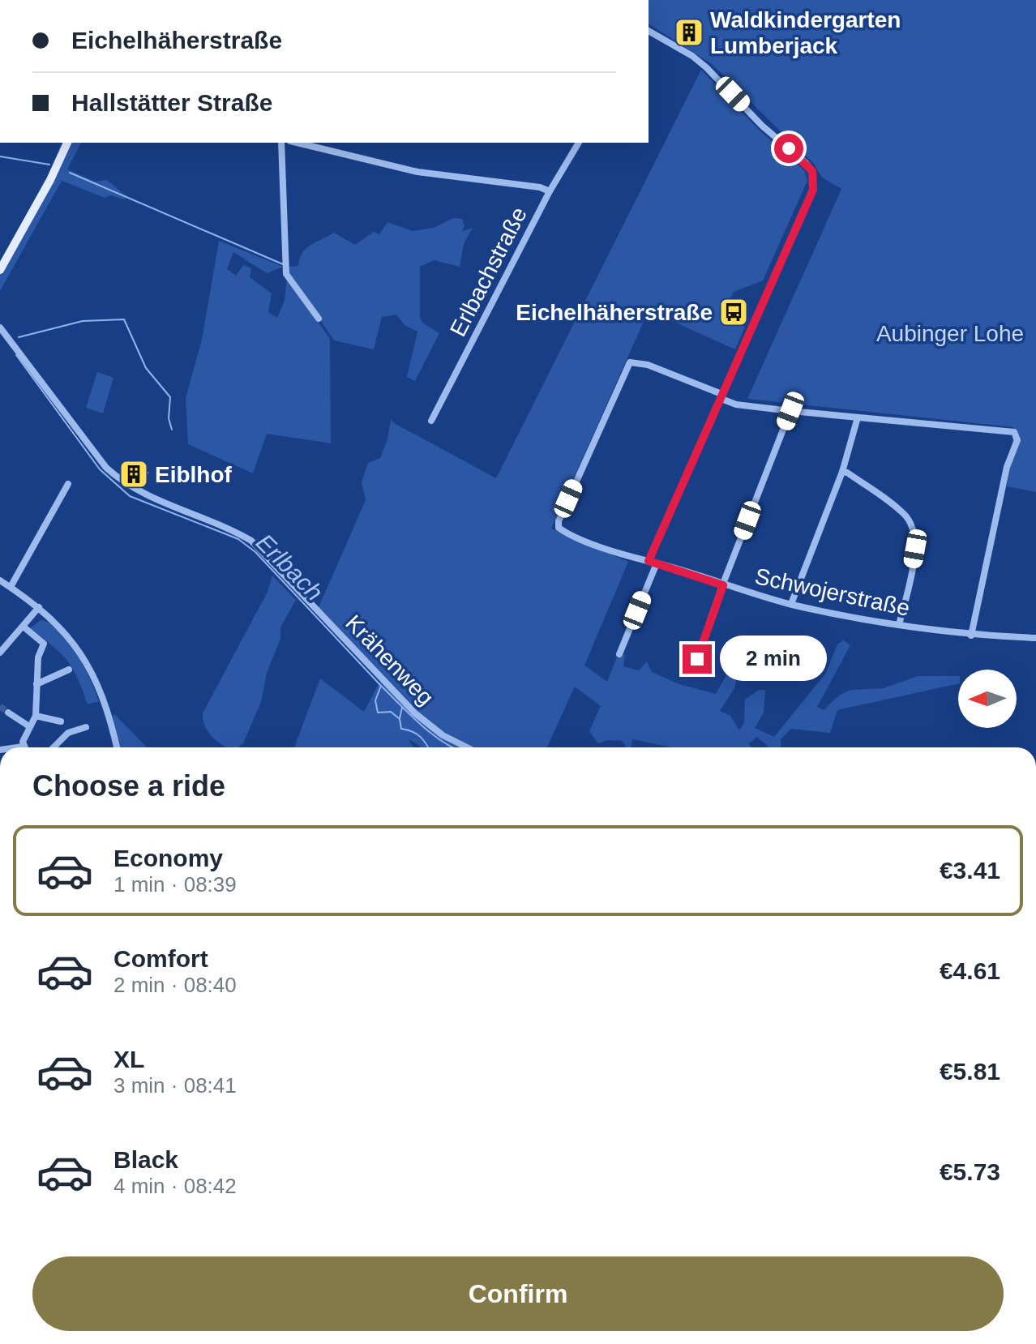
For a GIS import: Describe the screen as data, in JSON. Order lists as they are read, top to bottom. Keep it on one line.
{"streets":{"street":["Erlbachstraße","Schwojerstraße","Krähenweg"]},"water":["Erlbach"],"parks":["Aubinger Lohe"],"places":{"building":["Waldkindergarten Lumberjack","Eiblhof"],"bus stop":["Eichelhäherstraße"]},"north":"left","page":{"banner":["Eichelhäherstraße","Hallstätter Straße"],"bubble":"2 min","heading":"Choose a ride","list":[{"name":"Economy","note":"1 min · 08:39","value":"€3.41"},{"name":"Comfort","note":"2 min · 08:40","value":"€4.61"},{"name":"XL","note":"3 min · 08:41","value":"€5.81"},{"name":"Black","note":"4 min · 08:42","value":"€5.73"}],"buttons":"Confirm"}}
